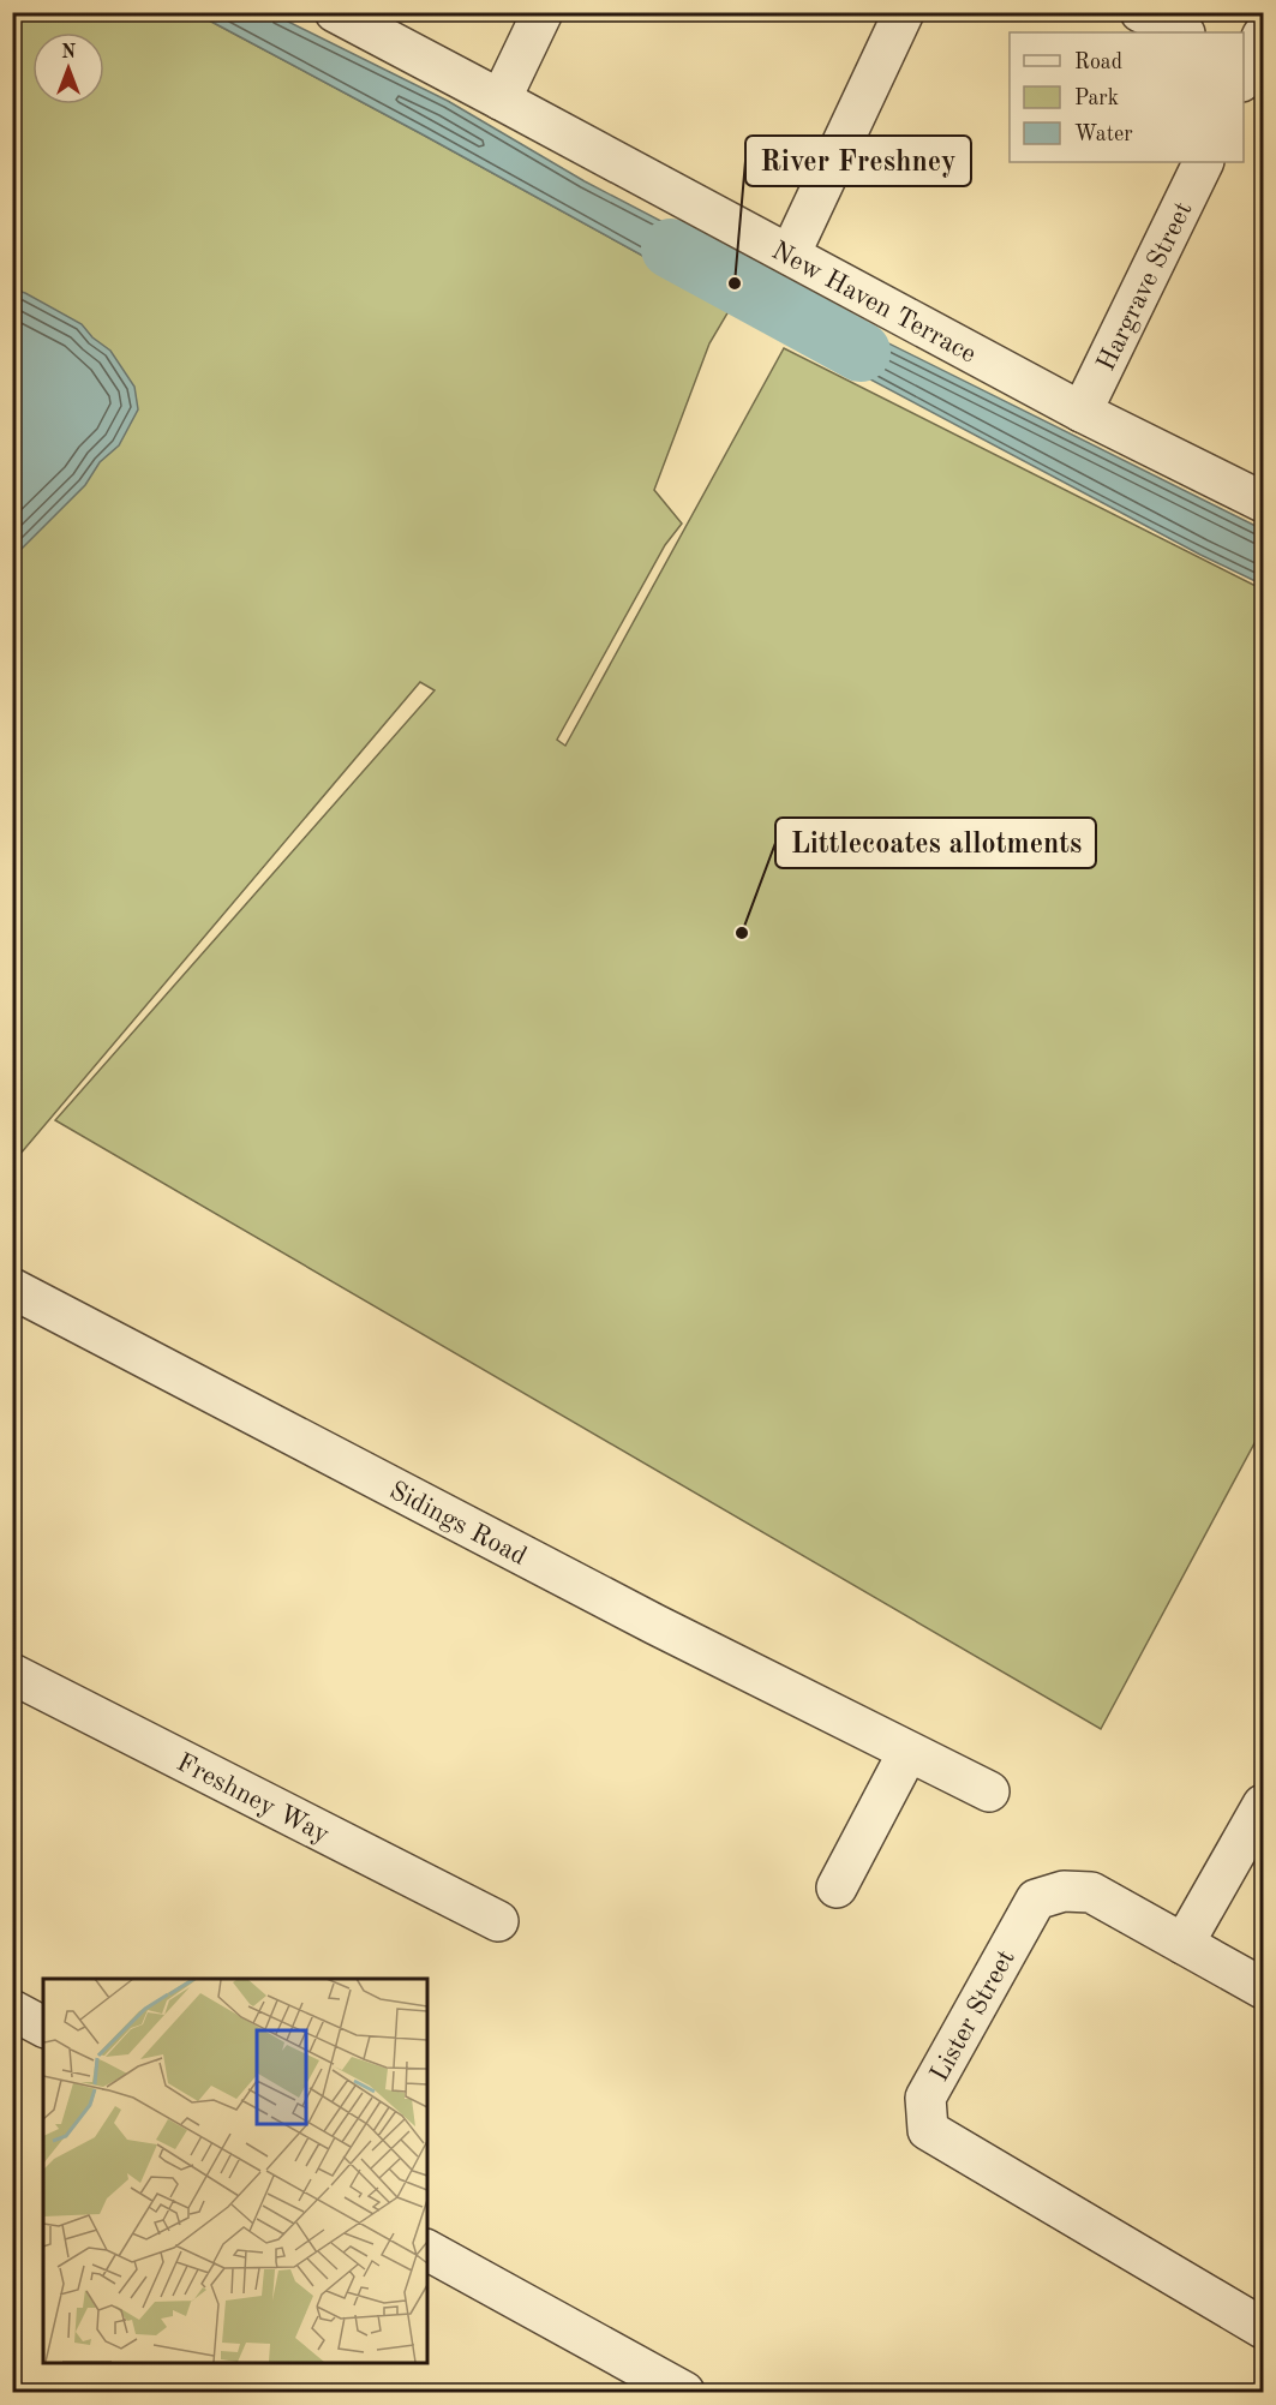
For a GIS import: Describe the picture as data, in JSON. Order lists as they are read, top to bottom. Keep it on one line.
{"streets":{"street":["Hargrave Street","New Haven Terrace","Sidings Road","Freshney Way","Lister Street"]},"crossings":[["Hargrave Street","New Haven Terrace"]],"places":["River Freshney","Littlecoates allotments"],"legend":["Road","Park","Water"],"north":"top"}
